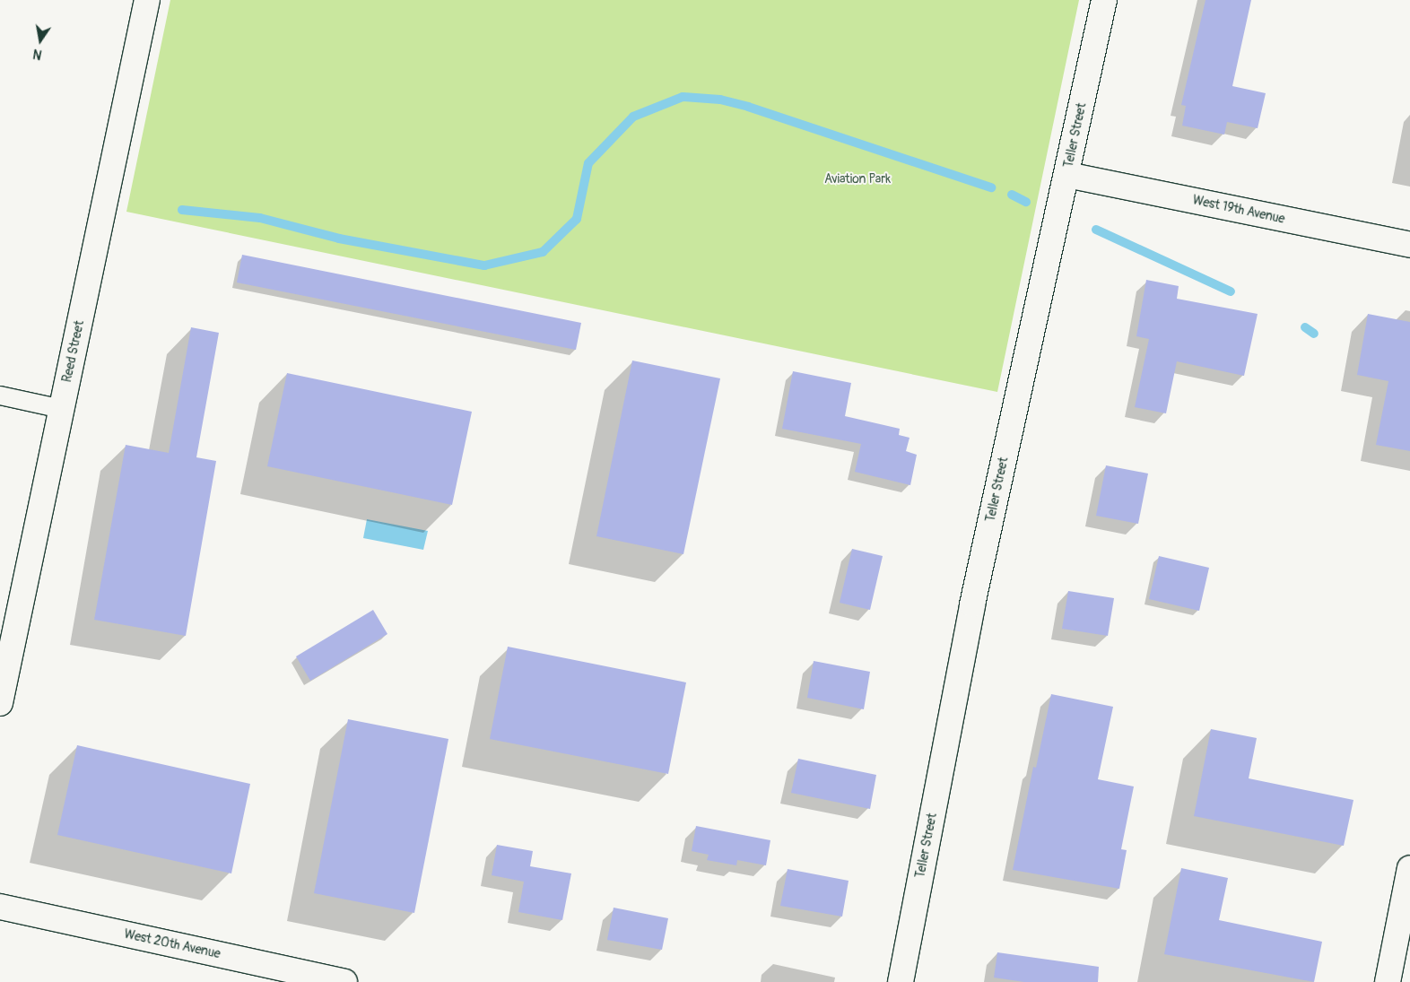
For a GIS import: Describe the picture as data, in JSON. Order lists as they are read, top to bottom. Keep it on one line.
{"streets":{"street":["Teller Street","West 19th Avenue","Reed Street","West 20th Avenue"]},"crossings":[["Teller Street","West 19th Avenue"]],"parks":["Aviation Park"],"north":"bottom"}
